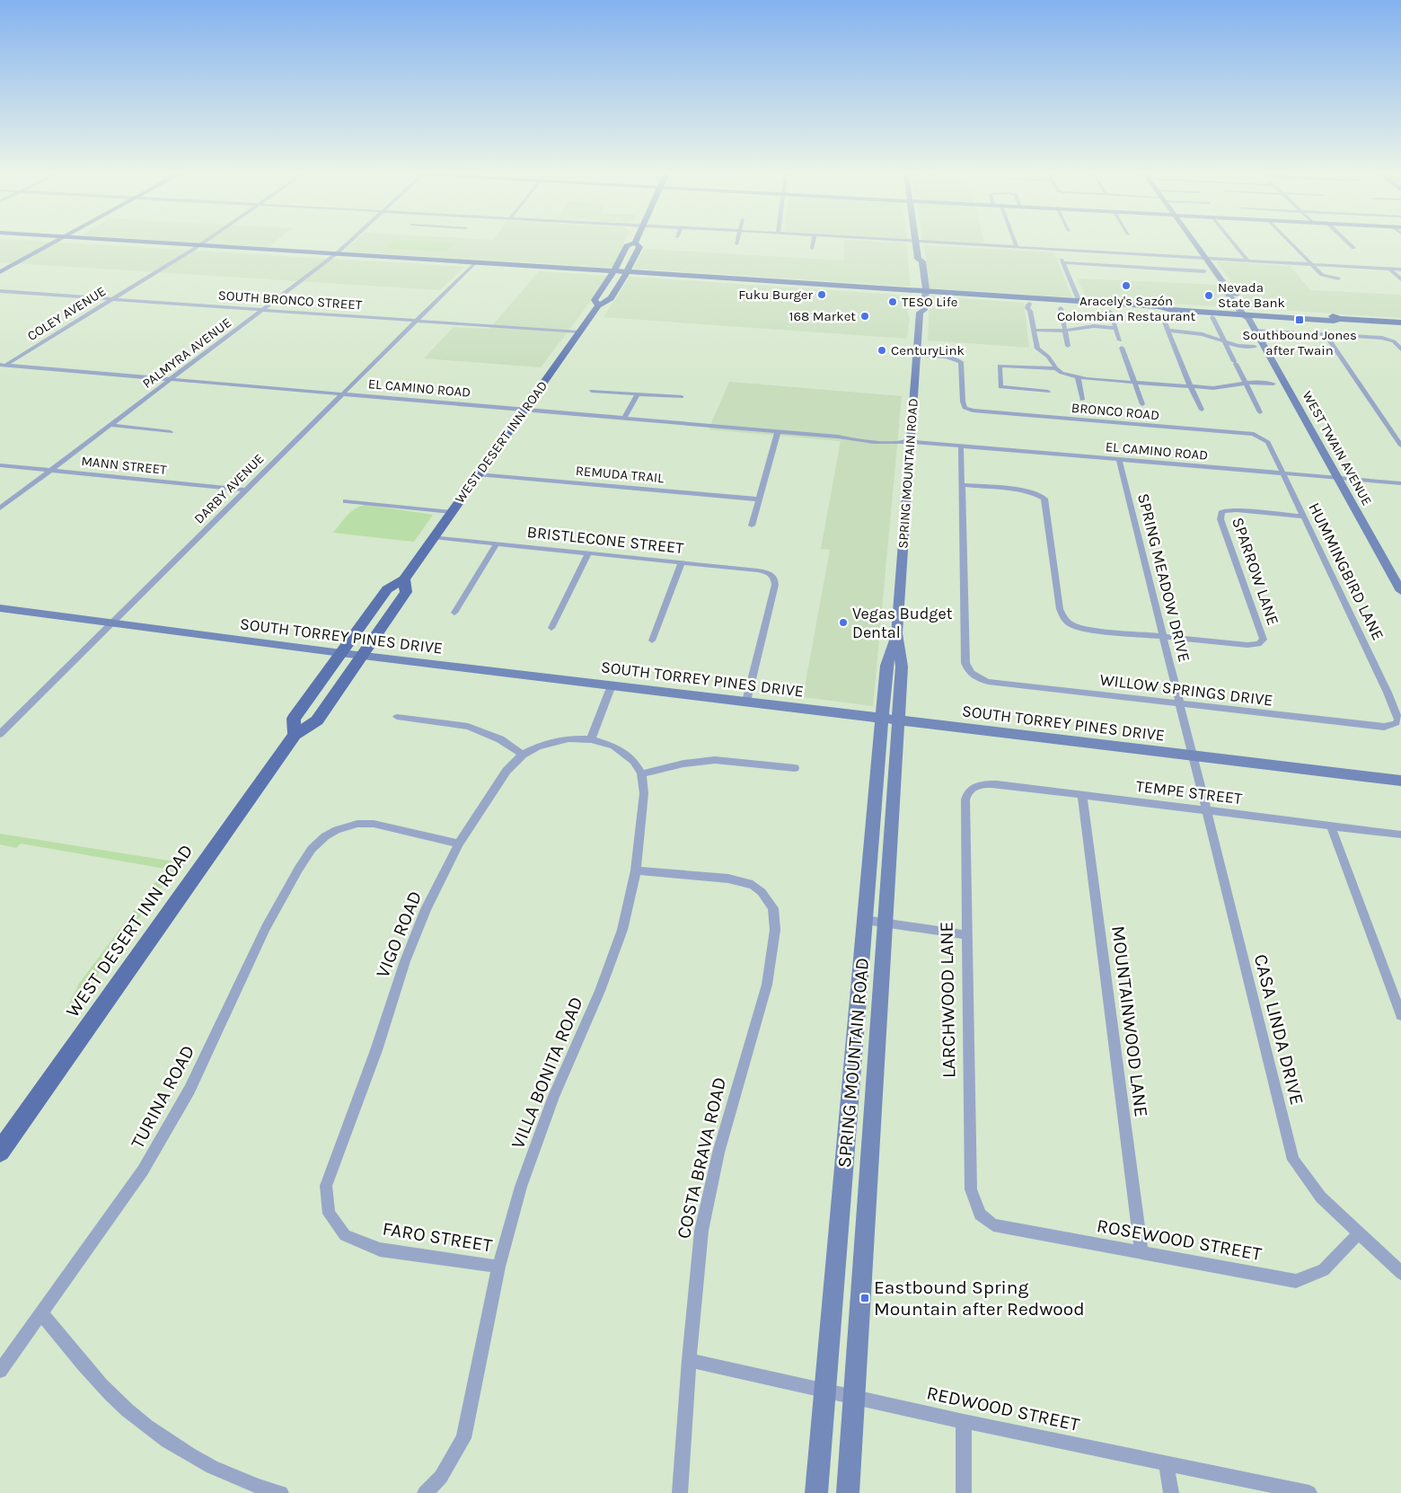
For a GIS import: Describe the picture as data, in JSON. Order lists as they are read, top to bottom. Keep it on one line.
{"streets":{"main road":["WEST DESERT INN ROAD"],"street":["SOUTH BRONCO STREET","COLEY AVENUE","PALMYRA AVENUE","EL CAMINO ROAD","BRONCO ROAD","WEST TWAIN AVENUE","MANN STREET","SPRING MOUNTAIN ROAD","REMUDA TRAIL","DARBY AVENUE","BRISTLECONE STREET","SPARROW LANE","HUMMINGBIRD LANE","SPRING MEADOW DRIVE","SOUTH TORREY PINES DRIVE","WILLOW SPRINGS DRIVE","TEMPE STREET","VIGO ROAD","LARCHWOOD LANE","MOUNTAINWOOD LANE","CASA LINDA DRIVE","VILLA BONITA ROAD","TURINA ROAD","COSTA BRAVA ROAD","FARO STREET","ROSEWOOD STREET","REDWOOD STREET"]},"crossings":[["SOUTH BRONCO STREET","COLEY AVENUE"],["SOUTH BRONCO STREET","PALMYRA AVENUE"],["SOUTH BRONCO STREET","WEST DESERT INN ROAD"],["SOUTH BRONCO STREET","DARBY AVENUE"],["COLEY AVENUE","EL CAMINO ROAD"],["PALMYRA AVENUE","EL CAMINO ROAD"],["PALMYRA AVENUE","MANN STREET"],["EL CAMINO ROAD","WEST DESERT INN ROAD"],["EL CAMINO ROAD","WEST TWAIN AVENUE"],["EL CAMINO ROAD","SPRING MOUNTAIN ROAD"],["EL CAMINO ROAD","DARBY AVENUE"],["EL CAMINO ROAD","HUMMINGBIRD LANE"],["EL CAMINO ROAD","SPRING MEADOW DRIVE"],["BRONCO ROAD","SPRING MOUNTAIN ROAD"],["BRONCO ROAD","HUMMINGBIRD LANE"],["WEST DESERT INN ROAD","REMUDA TRAIL"],["WEST DESERT INN ROAD","BRISTLECONE STREET"],["WEST DESERT INN ROAD","SOUTH TORREY PINES DRIVE"],["MANN STREET","DARBY AVENUE"],["SPRING MOUNTAIN ROAD","SOUTH TORREY PINES DRIVE"],["SPRING MOUNTAIN ROAD","REDWOOD STREET"],["DARBY AVENUE","SOUTH TORREY PINES DRIVE"],["BRISTLECONE STREET","SOUTH TORREY PINES DRIVE"],["SPARROW LANE","HUMMINGBIRD LANE"],["SPARROW LANE","SPRING MEADOW DRIVE"],["HUMMINGBIRD LANE","WILLOW SPRINGS DRIVE"],["SPRING MEADOW DRIVE","SOUTH TORREY PINES DRIVE"],["SPRING MEADOW DRIVE","WILLOW SPRINGS DRIVE"],["SPRING MEADOW DRIVE","CASA LINDA DRIVE"],["SOUTH TORREY PINES DRIVE","CASA LINDA DRIVE"],["TEMPE STREET","LARCHWOOD LANE"],["TEMPE STREET","MOUNTAINWOOD LANE"],["TEMPE STREET","CASA LINDA DRIVE"],["VIGO ROAD","TURINA ROAD"],["VIGO ROAD","FARO STREET"],["LARCHWOOD LANE","ROSEWOOD STREET"],["MOUNTAINWOOD LANE","ROSEWOOD STREET"],["CASA LINDA DRIVE","ROSEWOOD STREET"],["VILLA BONITA ROAD","COSTA BRAVA ROAD"],["VILLA BONITA ROAD","FARO STREET"],["COSTA BRAVA ROAD","REDWOOD STREET"]],"places":{"other":["Aracely's Sazón Colombian Restaurant","Fuku Burger","Nevada State Bank","TESO Life","168 Market","CenturyLink","Vegas Budget Dental"],"transit":["Southbound Jones after Twain","Eastbound Spring Mountain after Redwood"]}}
